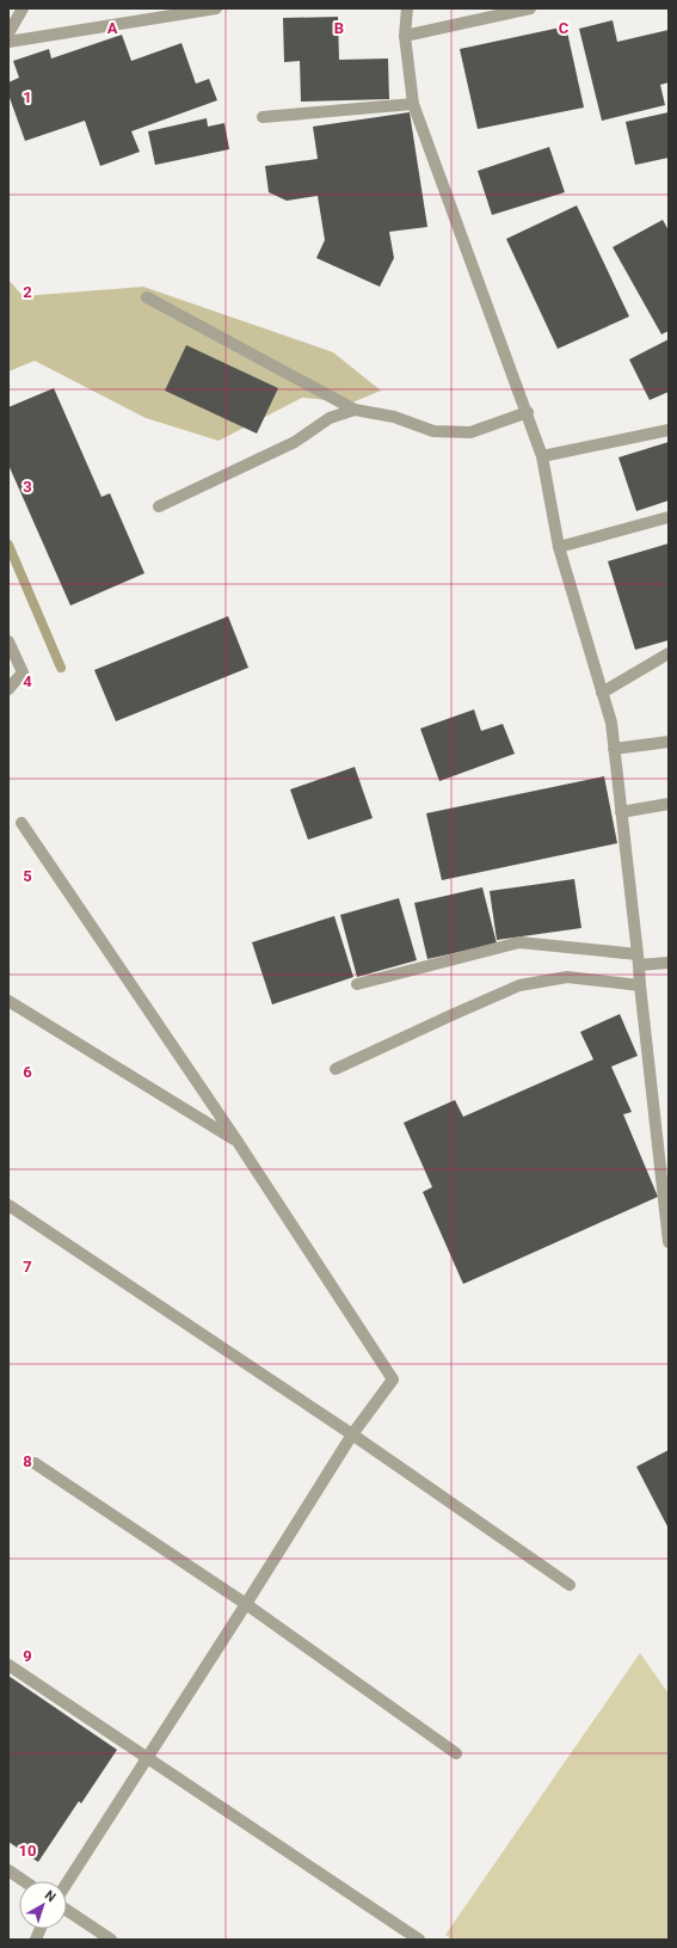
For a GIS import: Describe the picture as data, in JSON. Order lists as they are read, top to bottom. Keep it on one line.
{"north":"top right","grid":{"columns":["A","B","C"],"rows":["1","2","3","4","5","6","7","8","9","10"]}}
